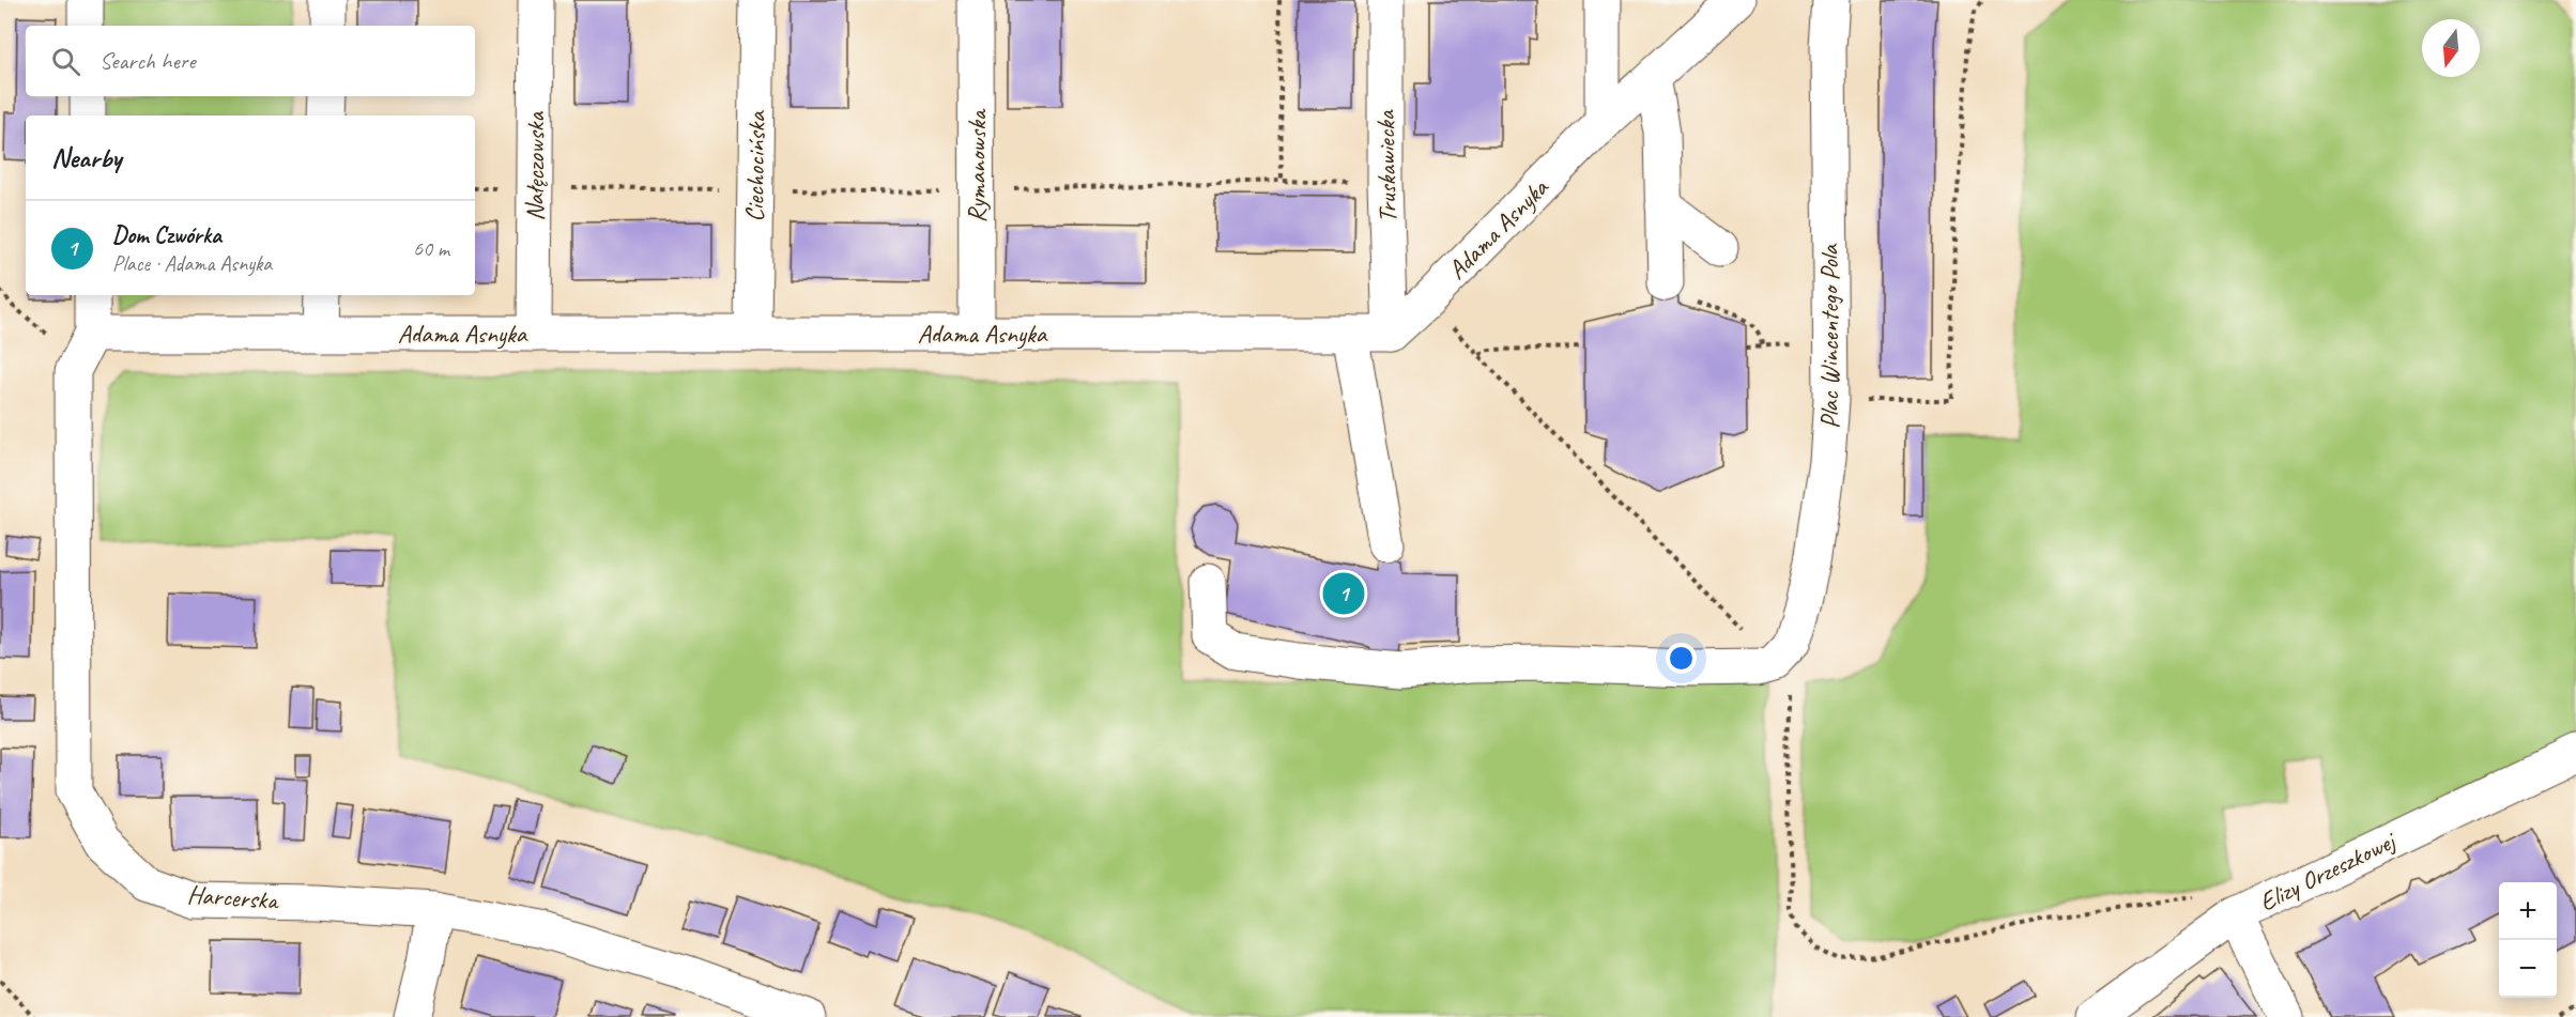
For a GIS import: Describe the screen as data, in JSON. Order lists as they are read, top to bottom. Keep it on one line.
{"streets":{"street":["Nałęczowska","Ciechocińska","Rymanowska","Truskawiecka","Adama Asnyka","Plac Wincentego Pola","Elizy Orzeszkowej","Harcerska"]},"crossings":[["Nałęczowska","Adama Asnyka"],["Ciechocińska","Adama Asnyka"],["Rymanowska","Adama Asnyka"],["Truskawiecka","Adama Asnyka"],["Adama Asnyka","Harcerska"]],"north":"bottom","page":{"search":"Search here","heading":"Nearby","list":[{"mark":"1","name":"Dom Czwórka","note":"Place · Adama Asnyka","value":"60 m"}],"pins":"1","map_buttons":["+","−"]}}
